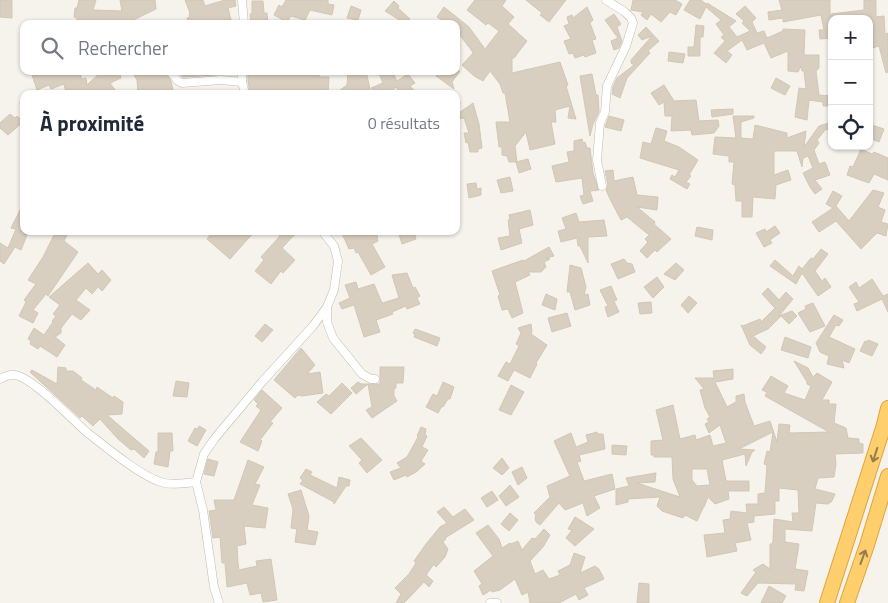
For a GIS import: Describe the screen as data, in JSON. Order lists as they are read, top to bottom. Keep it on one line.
{"page":{"map_buttons":["+","−"],"search":"Rechercher","heading":["À proximité","0 résultats"]}}
